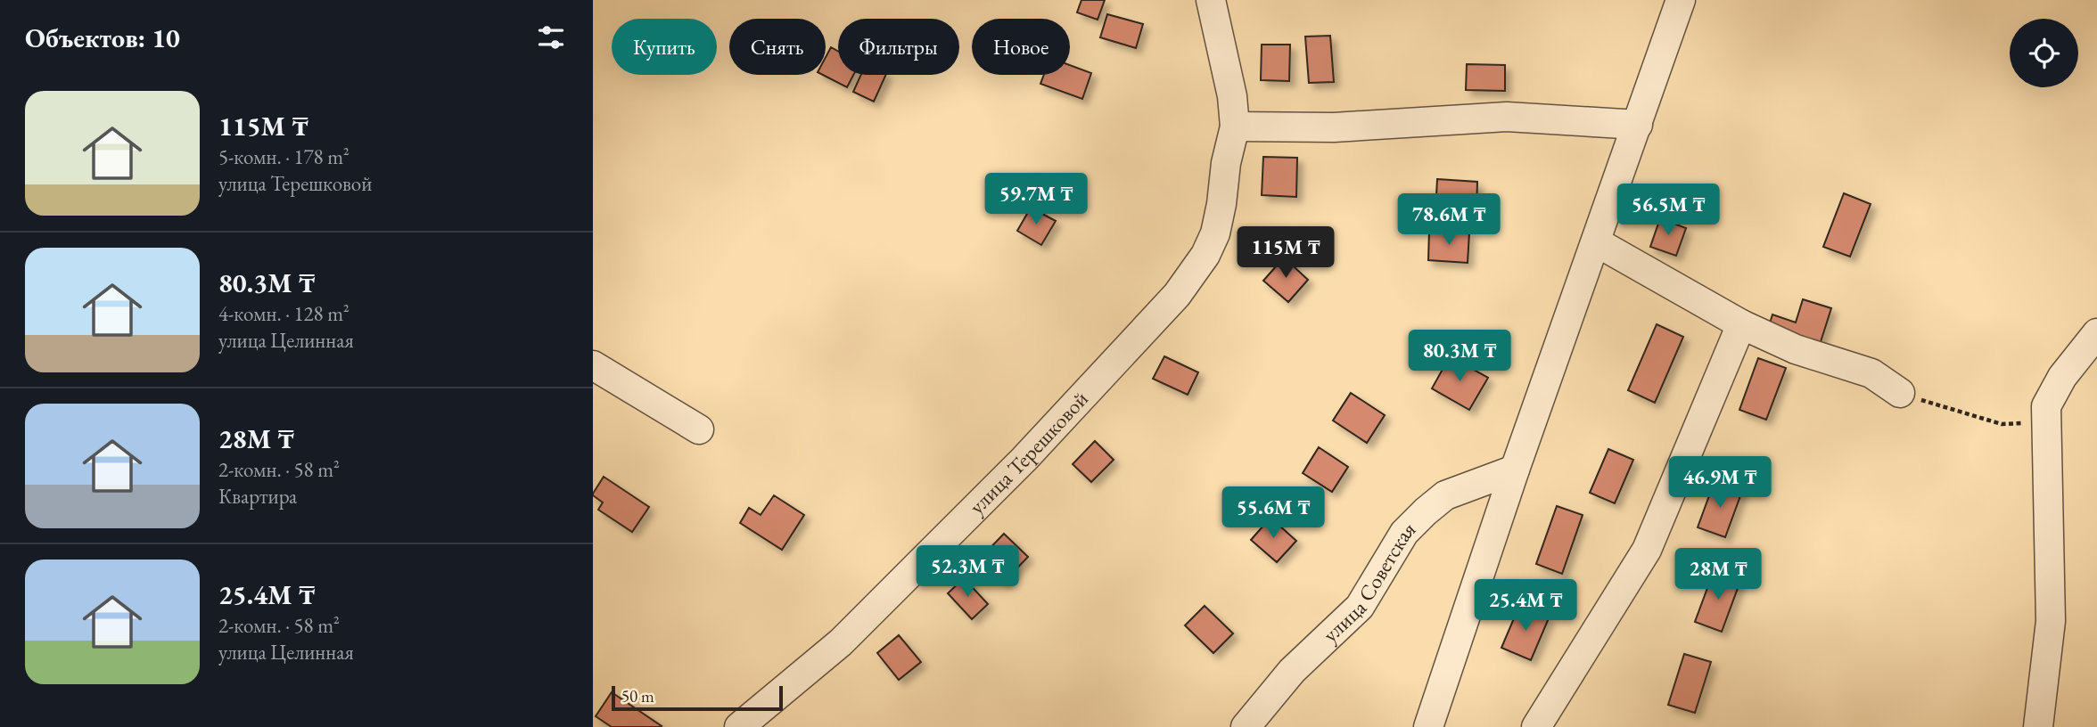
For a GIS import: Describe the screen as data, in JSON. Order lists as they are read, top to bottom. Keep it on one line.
{"streets":{"street":["улица Терешковой","улица Советская"]},"scale_bar":"50 m","page":{"heading":"Объектов: 10","chip":["Купить","Снять","Фильтры","Новое"],"list":[{"name":"115M ₸","note":"5-комн. · 178 m² · улица Терешковой"},{"name":"80.3M ₸","note":"4-комн. · 128 m² · улица Целинная"},{"name":"28M ₸","note":"2-комн. · 58 m² · Квартира"},{"name":"25.4M ₸","note":"2-комн. · 58 m² · улица Целинная"}],"price":["59.7M ₸","56.5M ₸","78.6M ₸","115M ₸","80.3M ₸","46.9M ₸","55.6M ₸","52.3M ₸","28M ₸","25.4M ₸"],"scale":"50 m"}}
